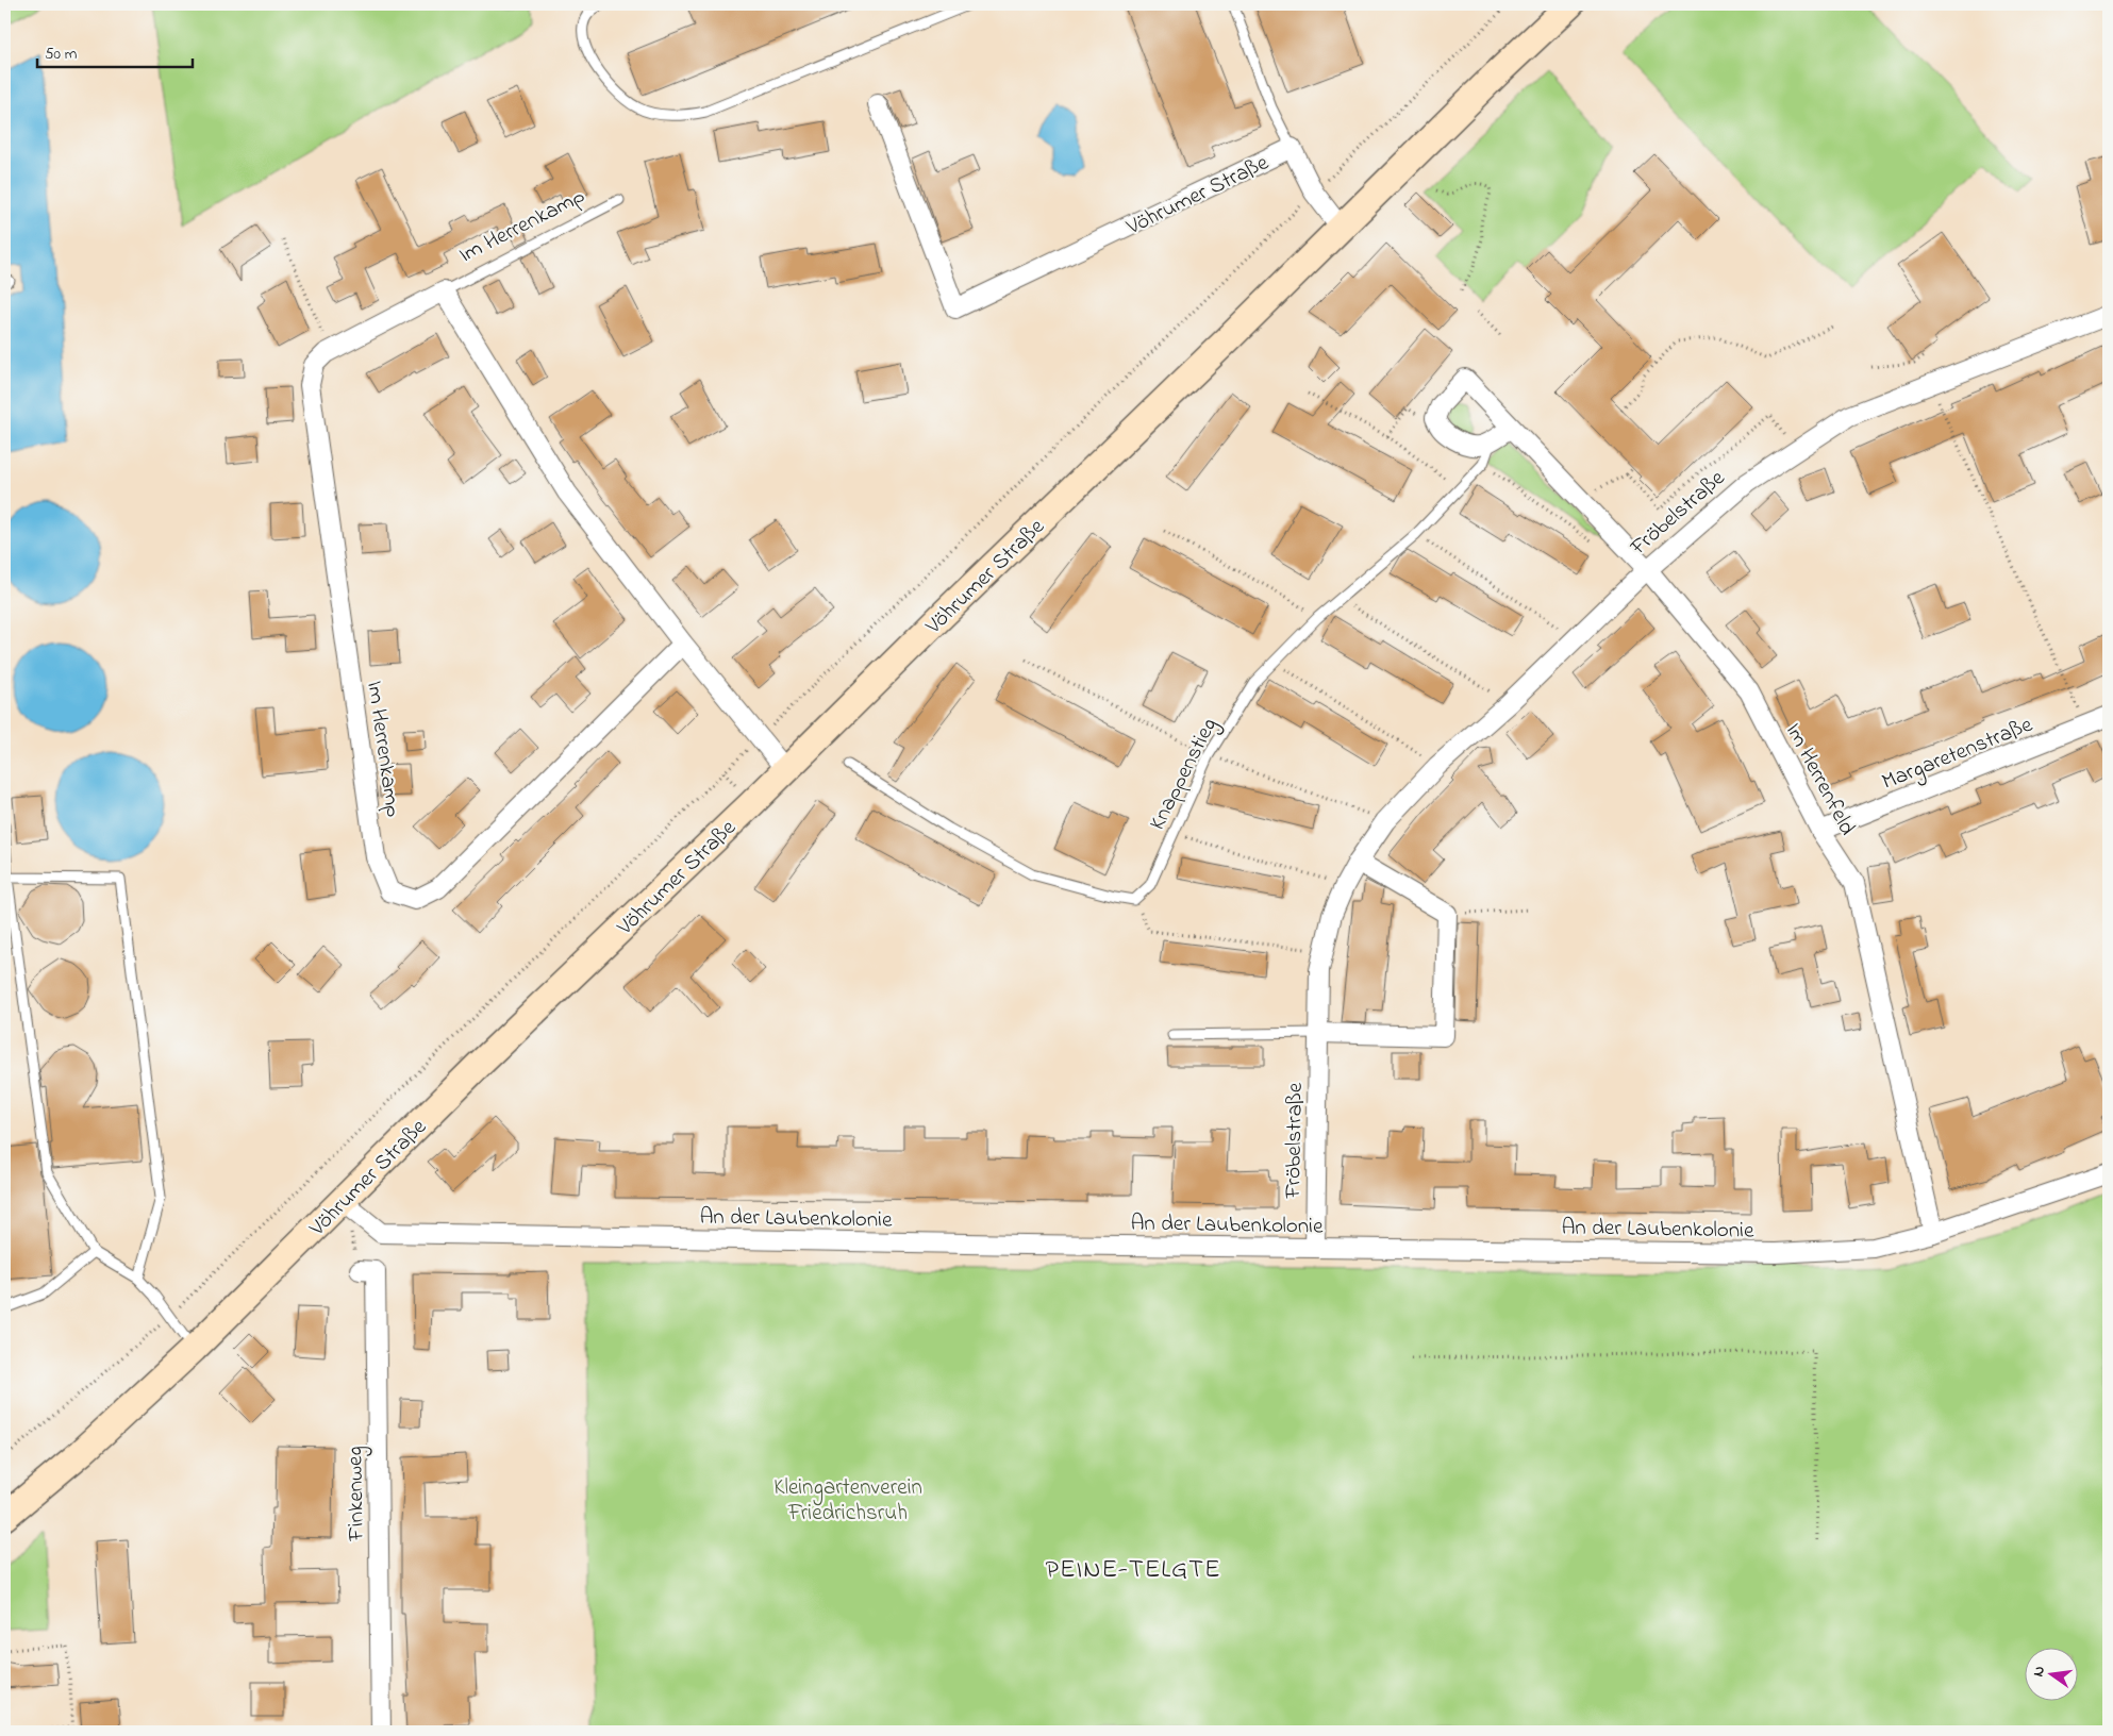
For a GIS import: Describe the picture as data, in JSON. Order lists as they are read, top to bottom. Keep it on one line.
{"streets":{"main road":["Vöhrumer Straße"],"street":["Im Herrenkamp","Fröbelstraße","Margaretenstraße","Im Herrenfeld","An der Laubenkolonie","Finkenweg"],"lane":["Knappenstieg"]},"crossings":[["Vöhrumer Straße","Im Herrenkamp"],["Vöhrumer Straße","An der Laubenkolonie"],["Fröbelstraße","Im Herrenfeld"],["Fröbelstraße","An der Laubenkolonie"],["Margaretenstraße","Im Herrenfeld"],["Im Herrenfeld","An der Laubenkolonie"]],"districts":["PEINE-TELGTE"],"parks":["Kleingartenverein Friedrichsruh"],"scale_bar":"50 m","north":"left"}
